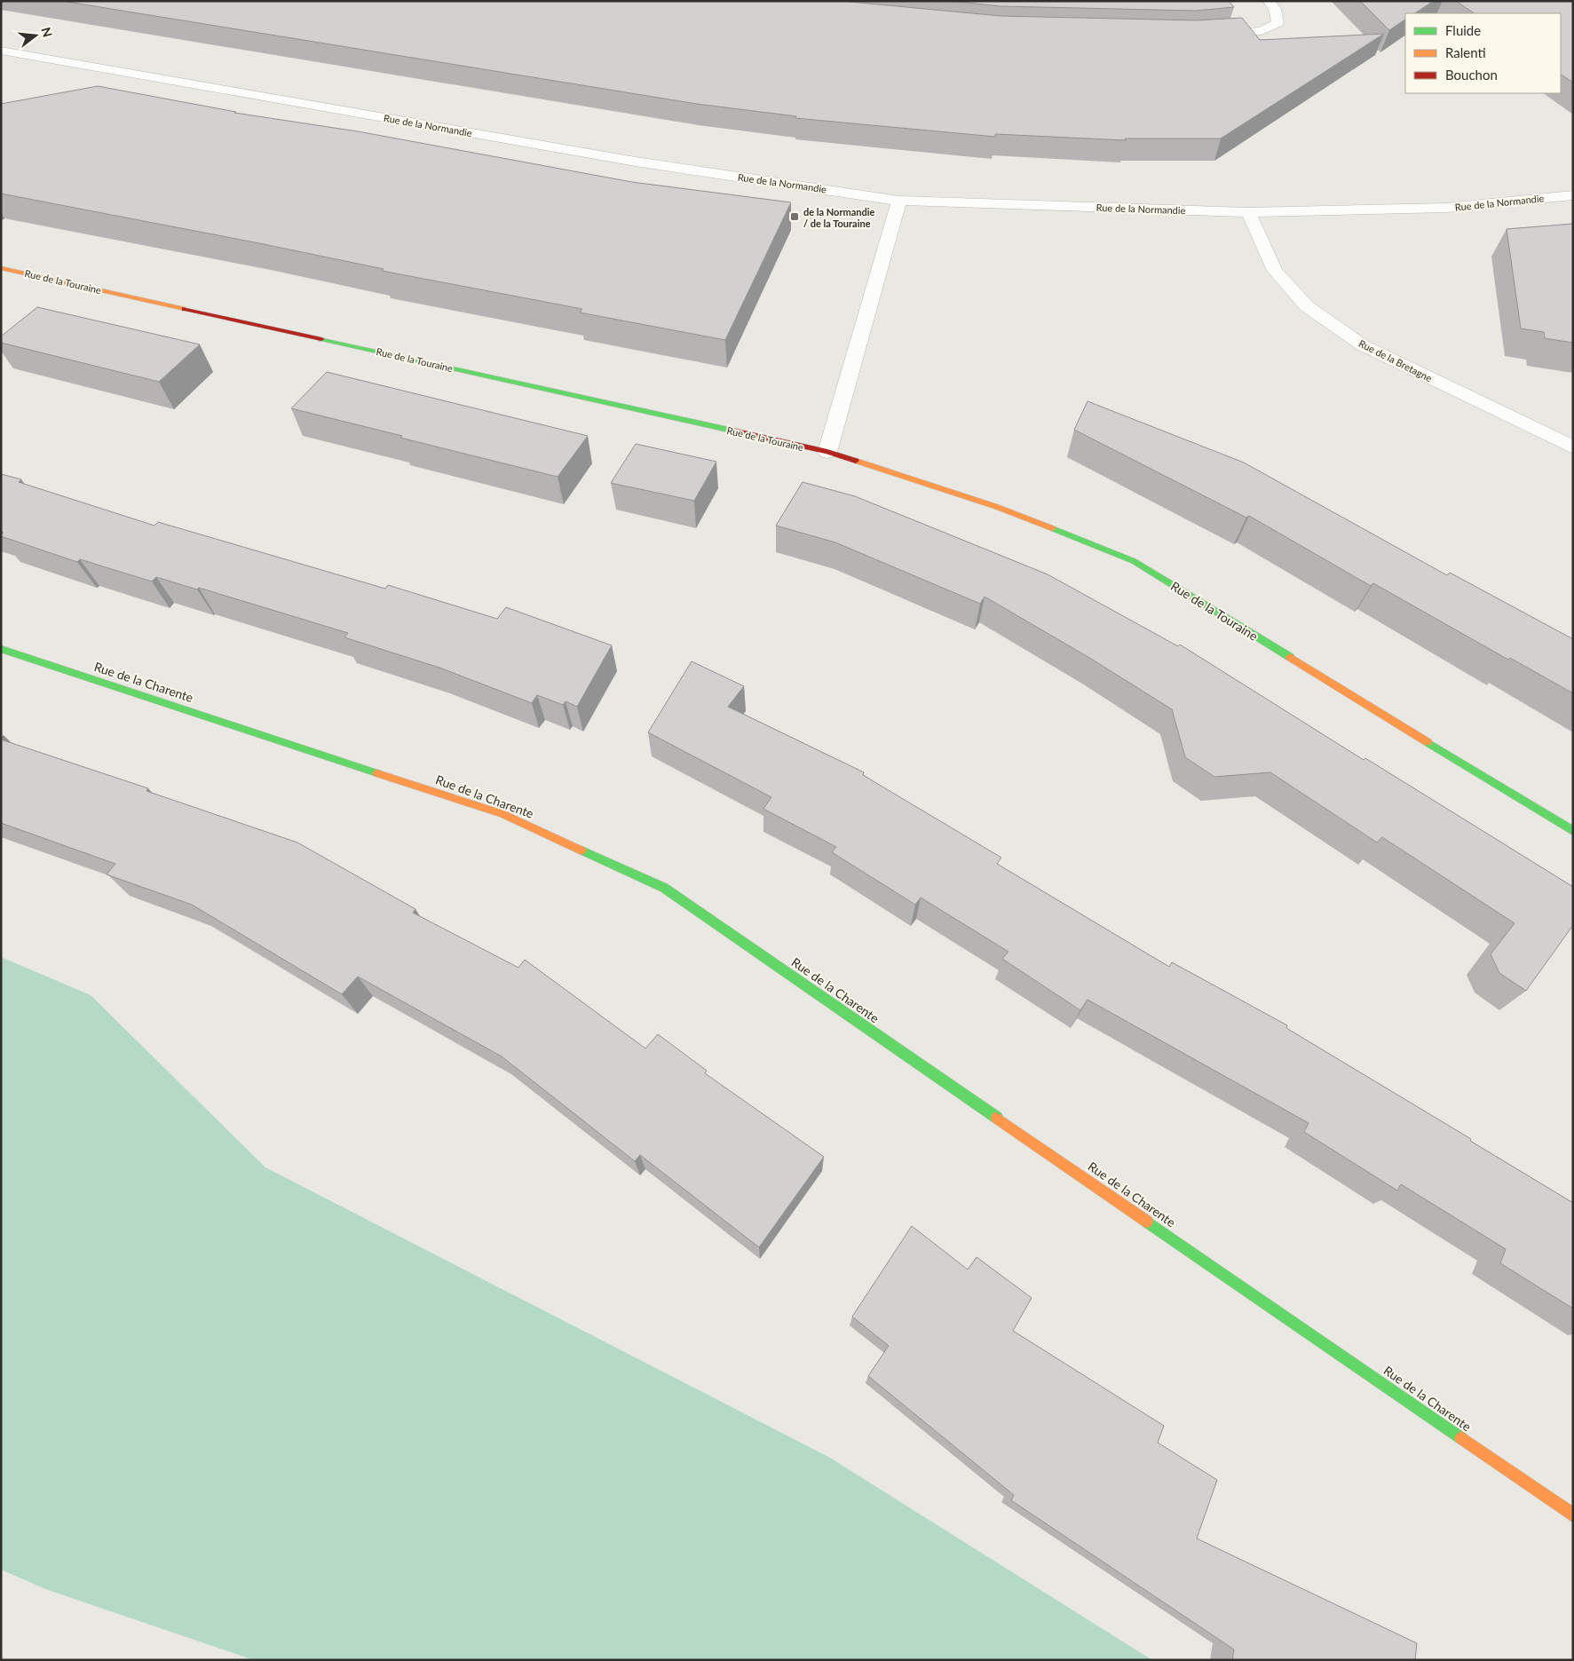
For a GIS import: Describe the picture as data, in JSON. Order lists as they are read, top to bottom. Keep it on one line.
{"streets":{"street":["Rue de la Normandie","Rue de la Touraine","Rue de la Bretagne","Rue de la Charente"]},"crossings":[["Rue de la Normandie","Rue de la Bretagne"]],"places":{"transit":["de la Normandie / de la Touraine"]},"legend":["Fluide","Ralenti","Bouchon"],"north":"right"}
